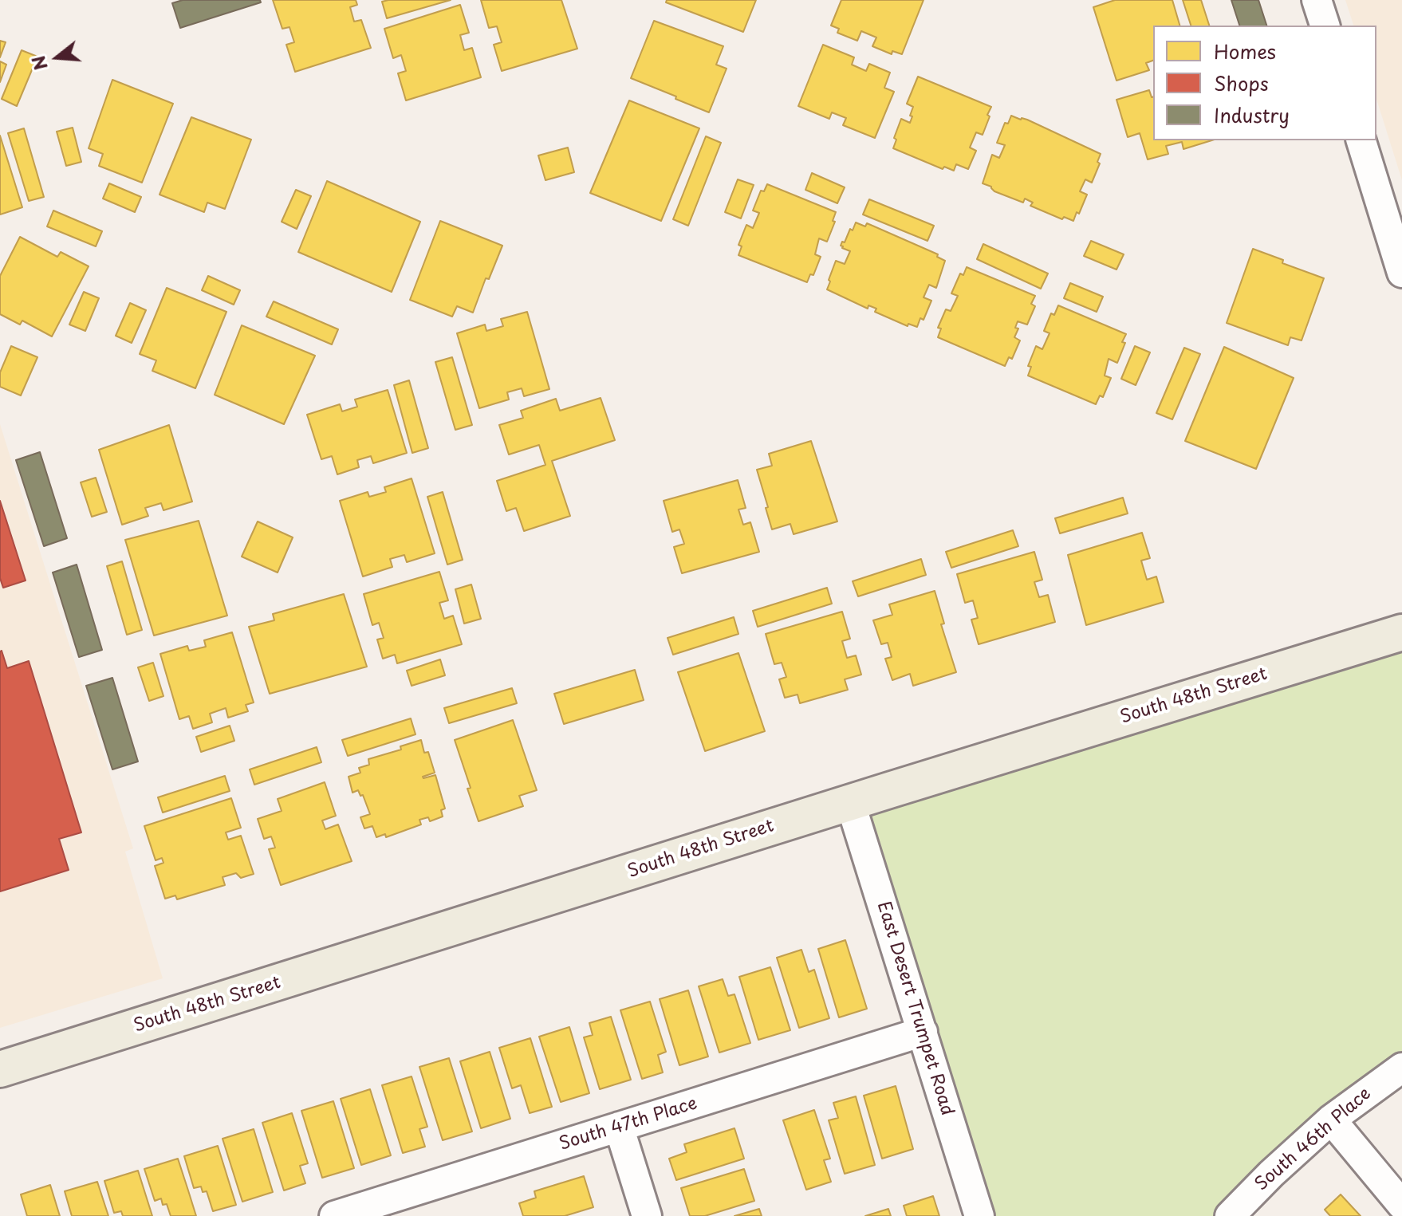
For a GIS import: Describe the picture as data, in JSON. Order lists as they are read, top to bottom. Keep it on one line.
{"streets":{"main road":["South 48th Street"],"street":["East Desert Trumpet Road","South 47th Place","South 46th Place"]},"crossings":[["South 48th Street","East Desert Trumpet Road"],["East Desert Trumpet Road","South 47th Place"]],"legend":["Homes","Shops","Industry"],"north":"left"}
